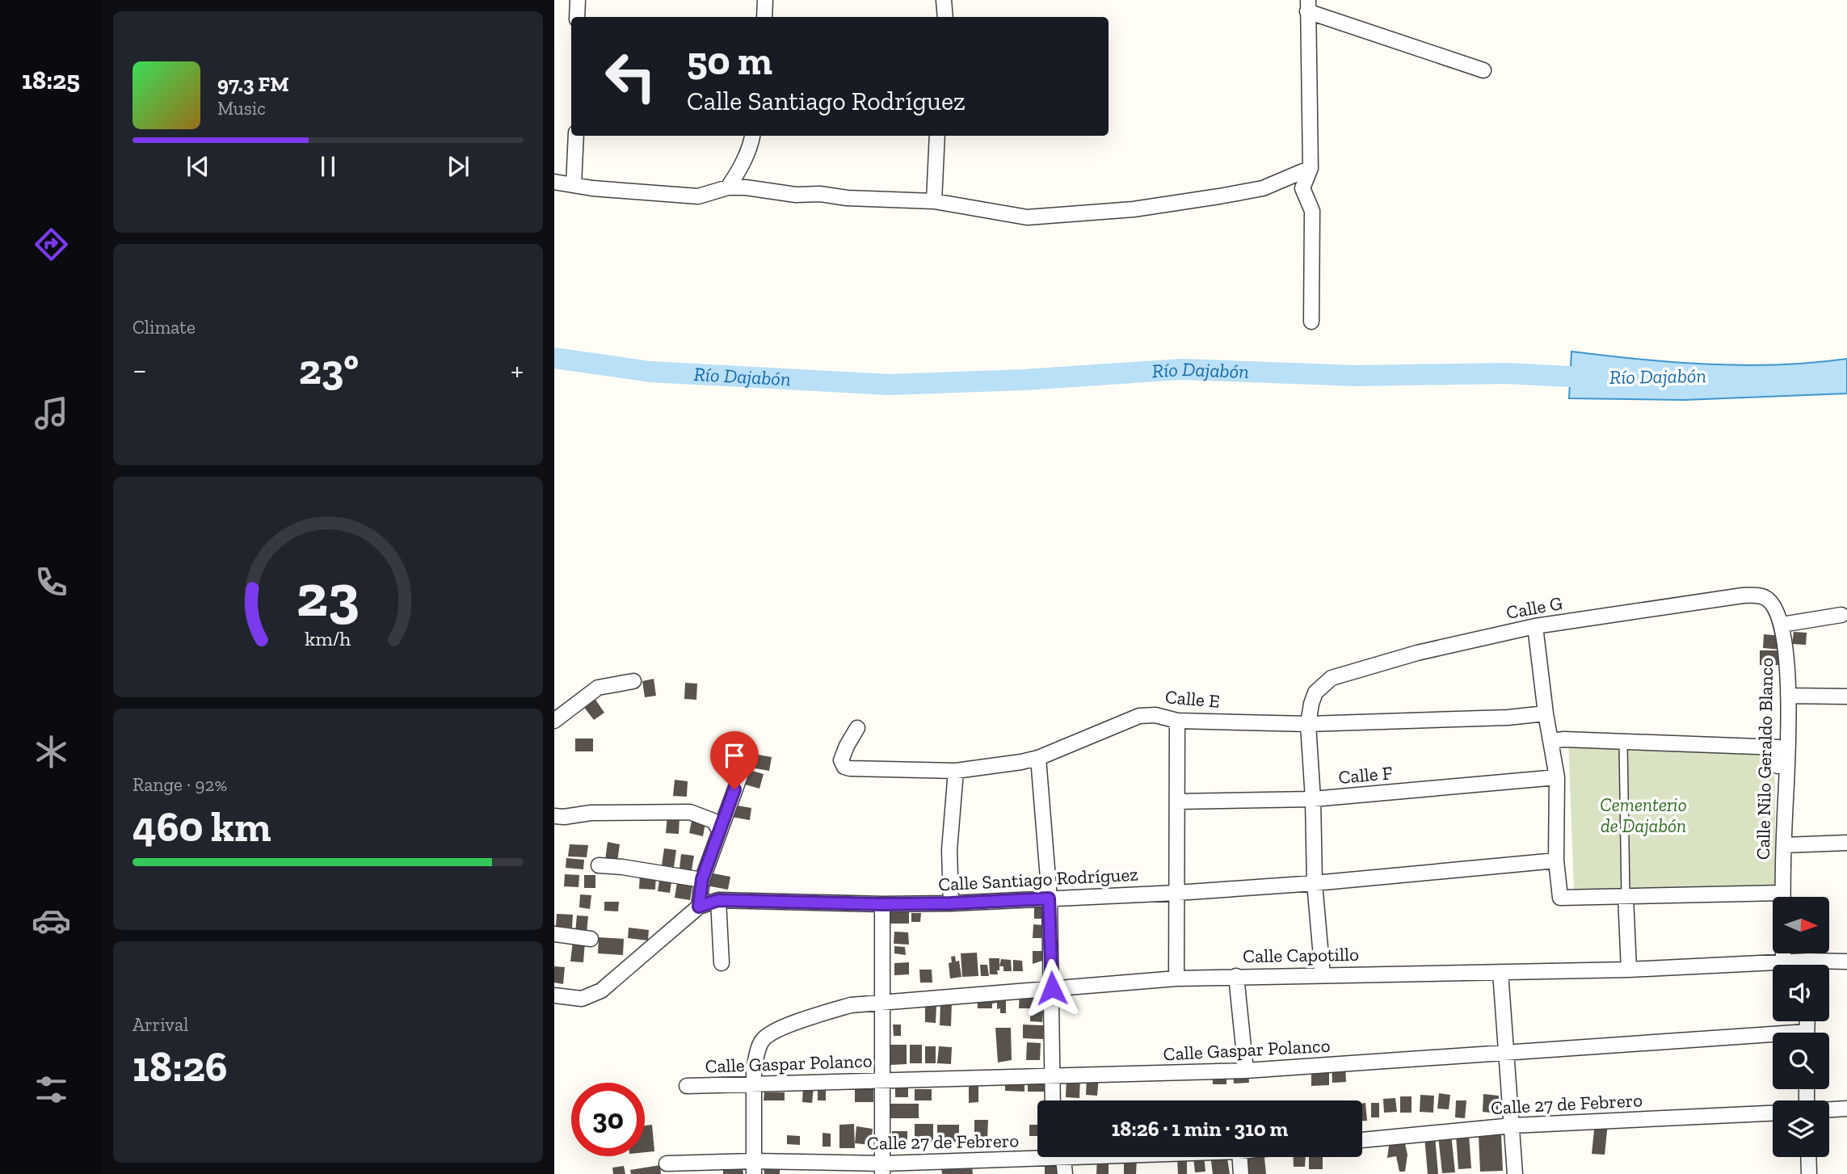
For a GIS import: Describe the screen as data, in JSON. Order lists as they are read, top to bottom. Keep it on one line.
{"streets":{"street":["Calle G","Calle E","Calle Nilo Geraldo Blanco","Calle F","Calle Santiago Rodríguez","Calle Capotillo","Calle Gaspar Polanco","Calle 27 de Febrero"]},"crossings":[["Calle G","Calle E"],["Calle G","Calle Nilo Geraldo Blanco"],["Calle Capotillo","Calle Gaspar Polanco"]],"water":["Río Dajabón"],"parks":["Cementerio de Dajabón"],"north":"right","page":{"tabs":"18:25","turn":["50 m","Calle Santiago Rodríguez"],"song":["97.3 FM","Music"],"tile":["Climate",["Range · 92%","460 km"],["Arrival","18:26"]],"heat":["−","23°","+"],"limit":"30","trip":"18:26 · 1 min · 310 m","gauge":["23","km/h"]}}
